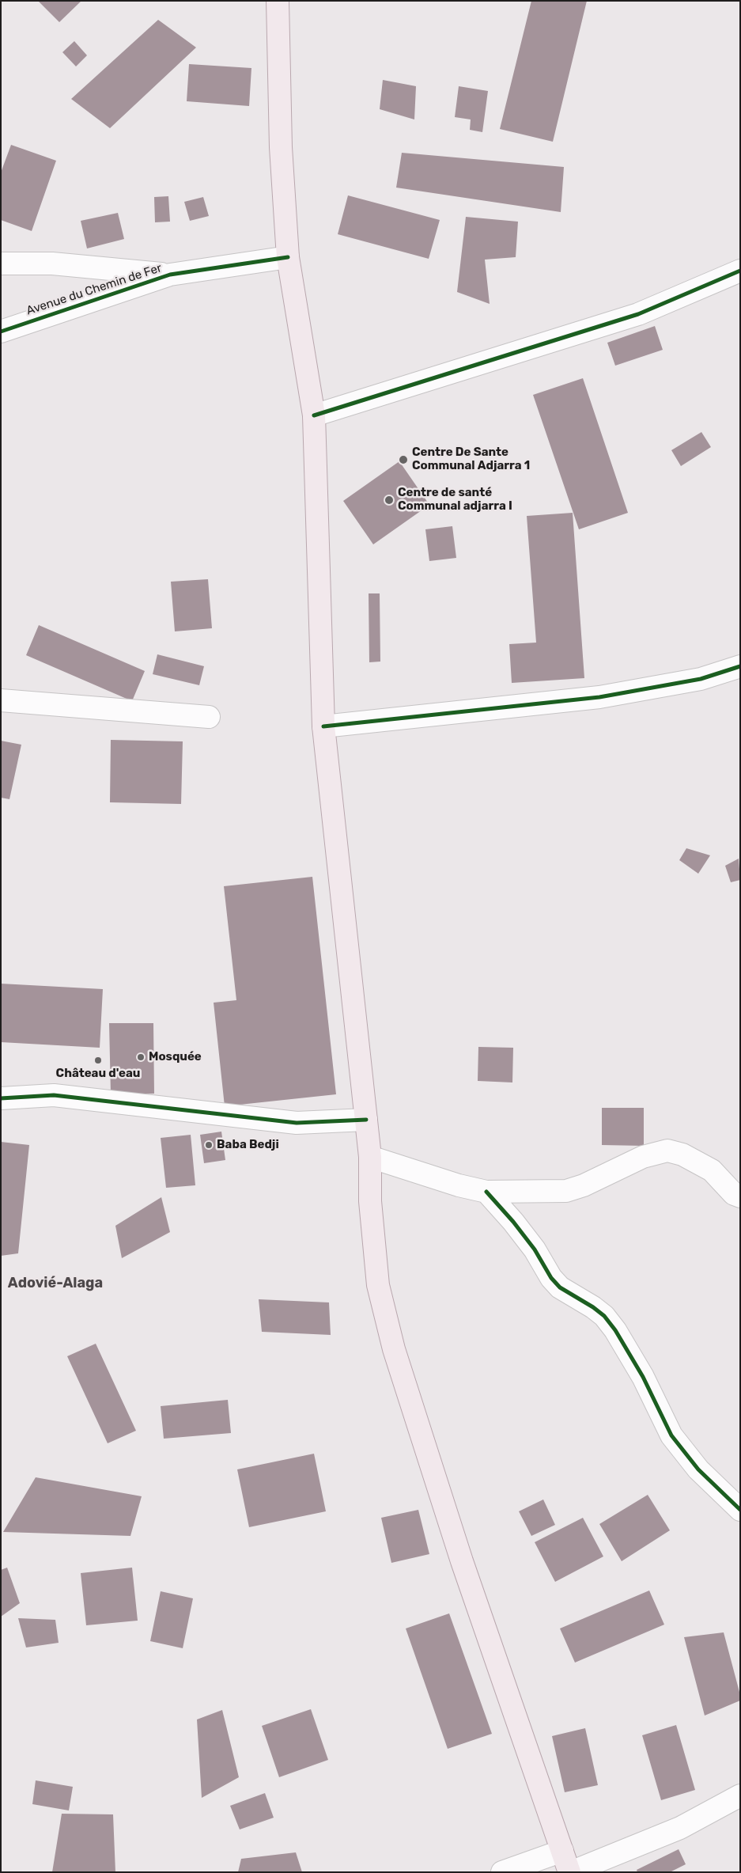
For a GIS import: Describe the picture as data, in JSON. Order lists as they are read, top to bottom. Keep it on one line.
{"streets":{"street":["Avenue du Chemin de Fer"]},"districts":["Adovié-Alaga"],"places":["Centre De Sante Communal Adjarra 1","Centre de santé Communal adjarra I","Mosquée","Château d'eau","Baba Bedji"]}
